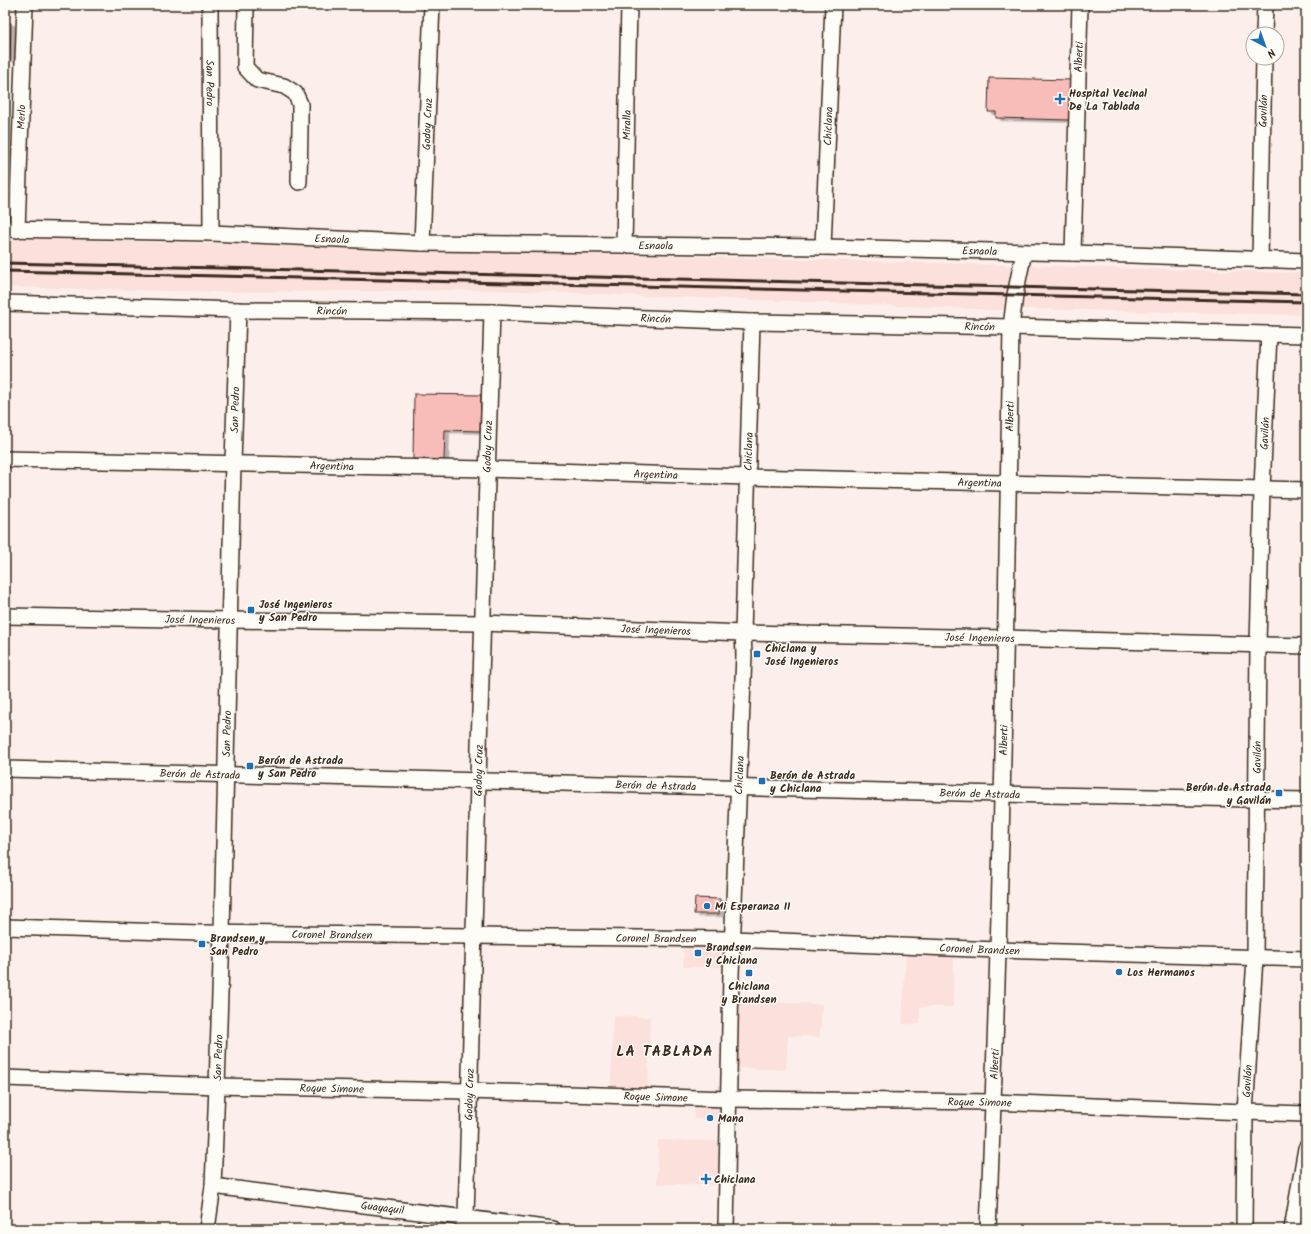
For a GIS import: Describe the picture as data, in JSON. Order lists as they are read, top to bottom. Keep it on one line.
{"streets":{"street":["Alberti","San Pedro","Gavilán","Merlo","Godoy Cruz","Miralla","Chiclana","Esnaola","Rincón","Argentina","José Ingenieros","Berón de Astrada","Coronel Brandsen","Roque Simone","Guayaquil"]},"crossings":[["Alberti","Esnaola"],["Alberti","Rincón"],["Alberti","Argentina"],["Alberti","José Ingenieros"],["Alberti","Berón de Astrada"],["Alberti","Coronel Brandsen"],["Alberti","Roque Simone"],["San Pedro","Esnaola"],["San Pedro","Rincón"],["San Pedro","Argentina"],["San Pedro","José Ingenieros"],["San Pedro","Berón de Astrada"],["San Pedro","Coronel Brandsen"],["San Pedro","Roque Simone"],["San Pedro","Guayaquil"],["Gavilán","Esnaola"],["Gavilán","Rincón"],["Gavilán","Argentina"],["Gavilán","José Ingenieros"],["Gavilán","Berón de Astrada"],["Gavilán","Coronel Brandsen"],["Gavilán","Roque Simone"],["Merlo","Esnaola"],["Godoy Cruz","Esnaola"],["Godoy Cruz","Rincón"],["Godoy Cruz","Argentina"],["Godoy Cruz","José Ingenieros"],["Godoy Cruz","Berón de Astrada"],["Godoy Cruz","Coronel Brandsen"],["Godoy Cruz","Roque Simone"],["Godoy Cruz","Guayaquil"],["Miralla","Esnaola"],["Chiclana","Esnaola"],["Chiclana","Rincón"],["Chiclana","Argentina"],["Chiclana","José Ingenieros"],["Chiclana","Berón de Astrada"],["Chiclana","Coronel Brandsen"],["Chiclana","Roque Simone"]],"districts":["LA TABLADA"],"places":{"health":["Hospital Vecinal De La Tablada","Chiclana"],"transit":["José Ingenieros y San Pedro","Chiclana y José Ingenieros","Berón de Astrada y San Pedro","Berón de Astrada y Chiclana","Berón de Astrada y Gavilán","Brandsen y San Pedro","Brandsen y Chiclana","Chiclana y Brandsen"],"other":["Mi Esperanza II","Los Hermanos","Mana"]},"north":"bottom right"}
